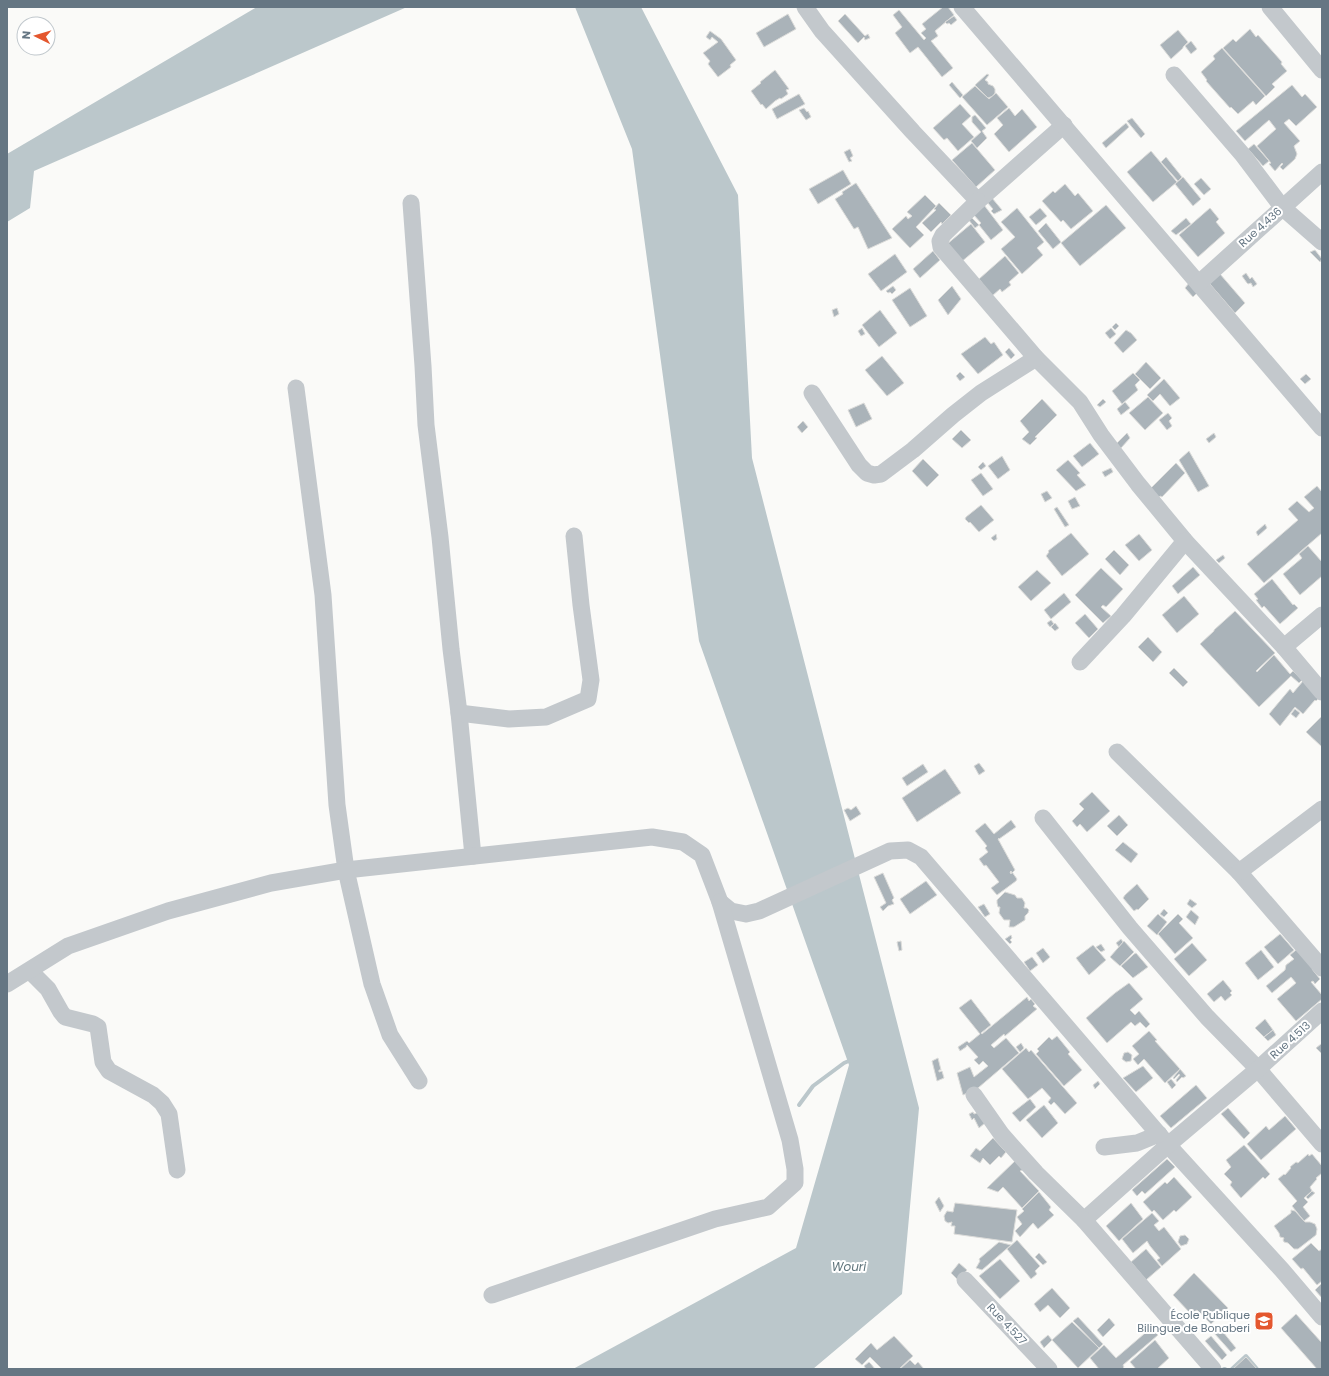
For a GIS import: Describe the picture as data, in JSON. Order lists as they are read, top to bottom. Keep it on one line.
{"streets":{"street":["Rue 4.436","Rue 4.513","Rue 4.527"]},"water":["Wouri"],"places":{"school or university":["École Publique Bilingue de Bonaberi"]},"north":"left"}
